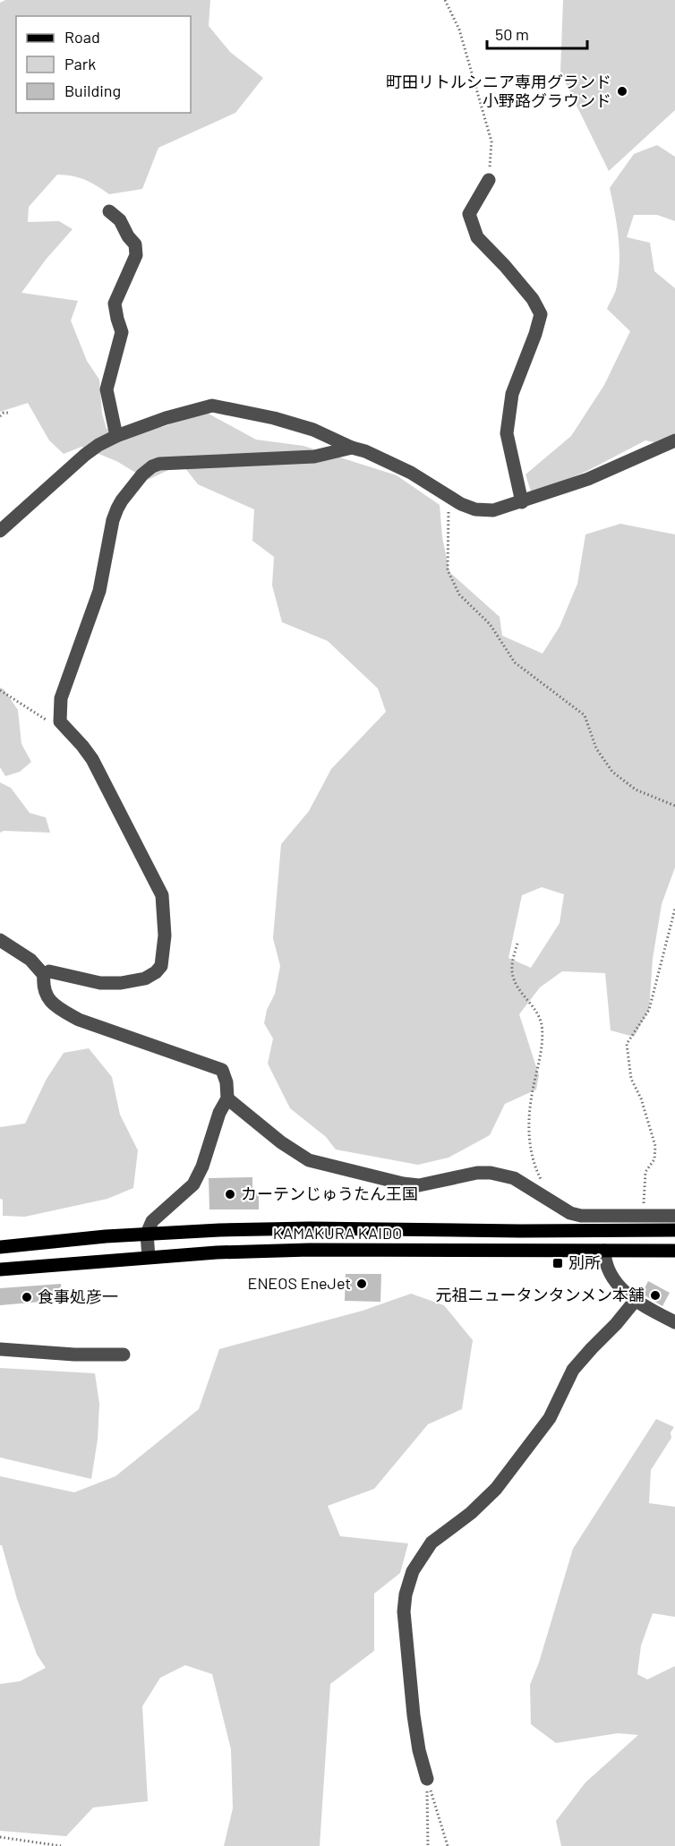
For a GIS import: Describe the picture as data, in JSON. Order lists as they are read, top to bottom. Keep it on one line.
{"streets":{"main road":["KAMAKURA KAIDO"]},"places":{"other":["町田リトルシニア専用グランド 小野路グラウンド","カーテンじゅうたん王国","ENEOS EneJet","元祖ニュータンタンメン本舗","食事処彦一"],"transit":["別所"]},"legend":["Road","Park","Building"],"scale_bar":"50 m"}
